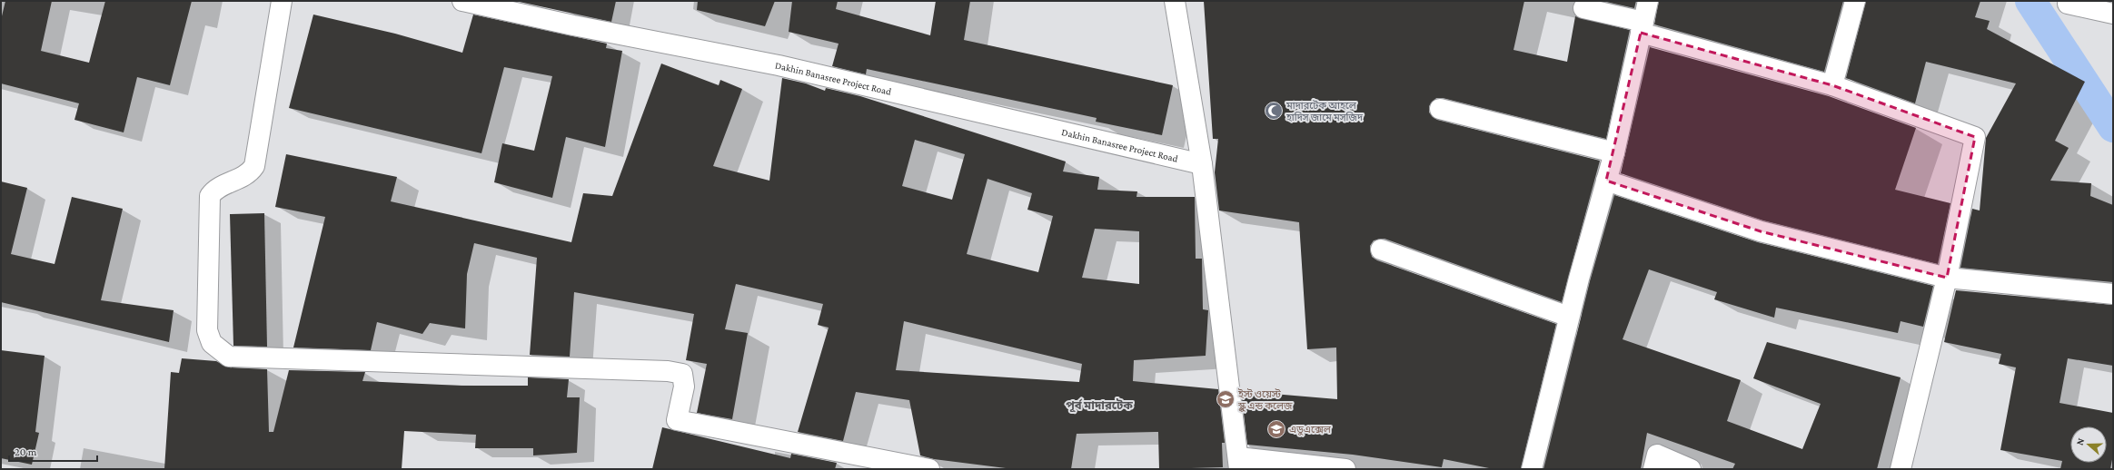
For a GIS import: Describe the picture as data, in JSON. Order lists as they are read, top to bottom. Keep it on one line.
{"streets":{"street":["Dakhin Banasree Project Road"]},"districts":["পূর্ব মাদারটেক"],"places":{"mosque":["মাদারটেক আহলে হাদিস জামে মসজিদ"],"school or university":["ইস্ট ওয়েস্ট স্কুল এন্ড কলেজ","এডুএক্সেল"]},"scale_bar":"20 m","north":"left"}
